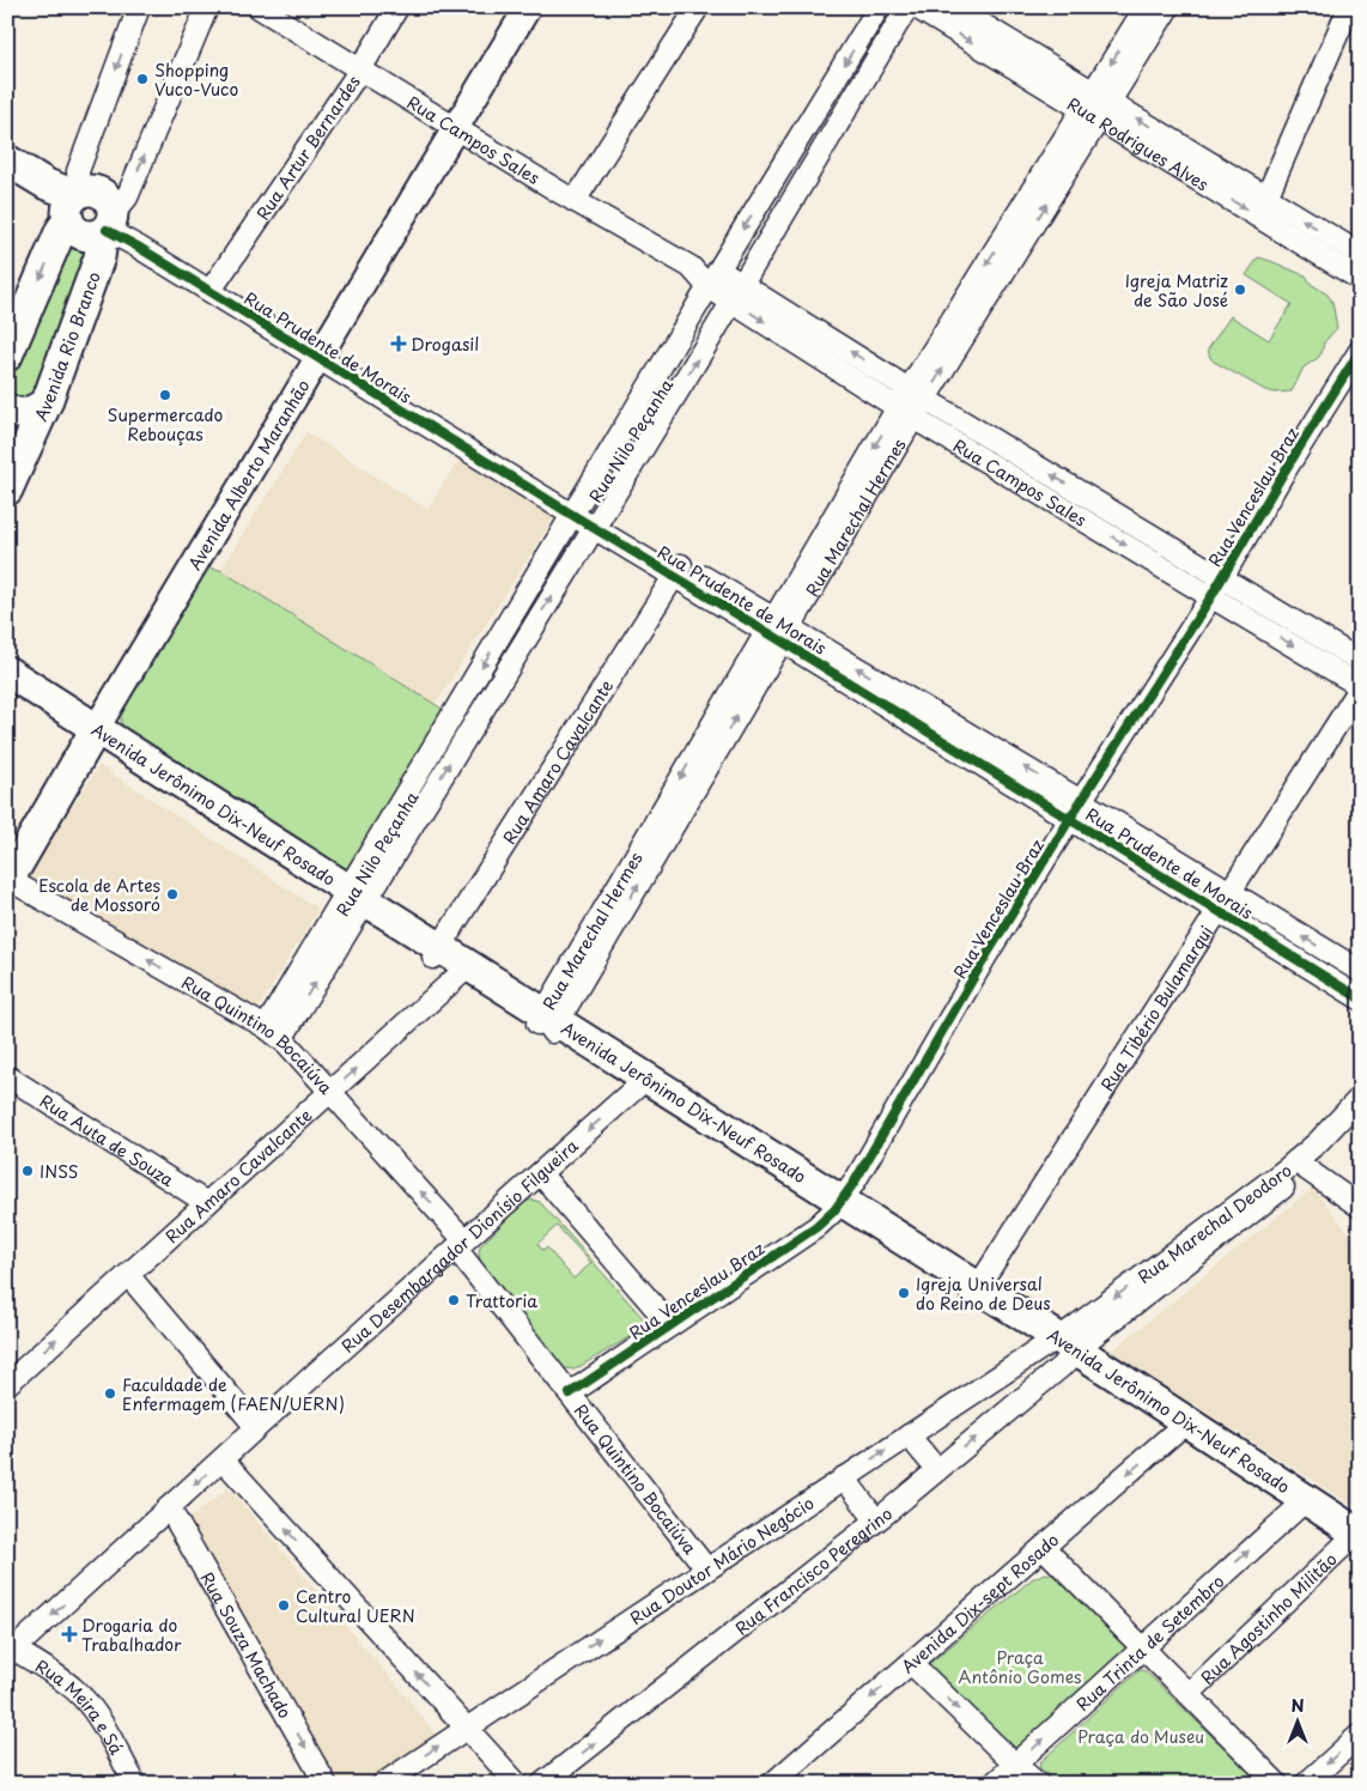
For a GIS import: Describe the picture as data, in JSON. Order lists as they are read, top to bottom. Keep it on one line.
{"streets":{"main road":["Avenida Rio Branco","Avenida Alberto Maranhão","Avenida Jerônimo Dix-Neuf Rosado"],"street":["Rua Campos Sales","Rua Rodrigues Alves","Rua Artur Bernardes","Rua Prudente de Morais","Rua Nilo Peçanha","Rua Venceslau Braz","Rua Marechal Hermes","Rua Amaro Cavalcante","Rua Tibério Bulamarqui","Rua Quintino Bocaiúva","Rua Auta de Souza","Rua Marechal Deodoro","Rua Desembargador Dionísio Filgueira","Rua Doutor Mário Negócio","Rua Francisco Peregrino","Avenida Dix-sept Rosado","Rua Agostinho Militão","Rua Trinta de Setembro","Rua Souza Machado","Rua Meira e Sá"]},"crossings":[["Rua Campos Sales","Rua Artur Bernardes"],["Rua Campos Sales","Rua Nilo Peçanha"],["Rua Campos Sales","Avenida Alberto Maranhão"],["Rua Campos Sales","Rua Venceslau Braz"],["Rua Campos Sales","Rua Marechal Hermes"],["Rua Campos Sales","Rua Tibério Bulamarqui"],["Rua Rodrigues Alves","Rua Marechal Hermes"],["Rua Artur Bernardes","Rua Prudente de Morais"],["Avenida Rio Branco","Rua Prudente de Morais"],["Rua Prudente de Morais","Rua Nilo Peçanha"],["Rua Prudente de Morais","Avenida Alberto Maranhão"],["Rua Prudente de Morais","Rua Venceslau Braz"],["Rua Prudente de Morais","Rua Marechal Hermes"],["Rua Prudente de Morais","Rua Amaro Cavalcante"],["Rua Prudente de Morais","Rua Tibério Bulamarqui"],["Rua Nilo Peçanha","Avenida Jerônimo Dix-Neuf Rosado"],["Rua Nilo Peçanha","Rua Quintino Bocaiúva"],["Avenida Alberto Maranhão","Avenida Jerônimo Dix-Neuf Rosado"],["Avenida Alberto Maranhão","Rua Quintino Bocaiúva"],["Rua Venceslau Braz","Avenida Jerônimo Dix-Neuf Rosado"],["Rua Venceslau Braz","Rua Quintino Bocaiúva"],["Rua Marechal Hermes","Avenida Jerônimo Dix-Neuf Rosado"],["Rua Amaro Cavalcante","Avenida Jerônimo Dix-Neuf Rosado"],["Rua Amaro Cavalcante","Rua Quintino Bocaiúva"],["Rua Amaro Cavalcante","Rua Auta de Souza"],["Avenida Jerônimo Dix-Neuf Rosado","Rua Tibério Bulamarqui"],["Avenida Jerônimo Dix-Neuf Rosado","Rua Marechal Deodoro"],["Avenida Jerônimo Dix-Neuf Rosado","Rua Desembargador Dionísio Filgueira"],["Avenida Jerônimo Dix-Neuf Rosado","Rua Doutor Mário Negócio"],["Avenida Jerônimo Dix-Neuf Rosado","Rua Francisco Peregrino"],["Avenida Jerônimo Dix-Neuf Rosado","Avenida Dix-sept Rosado"],["Avenida Jerônimo Dix-Neuf Rosado","Rua Agostinho Militão"],["Avenida Jerônimo Dix-Neuf Rosado","Rua Trinta de Setembro"],["Rua Quintino Bocaiúva","Rua Desembargador Dionísio Filgueira"],["Rua Quintino Bocaiúva","Rua Doutor Mário Negócio"],["Rua Marechal Deodoro","Rua Doutor Mário Negócio"],["Rua Marechal Deodoro","Rua Francisco Peregrino"],["Rua Desembargador Dionísio Filgueira","Rua Souza Machado"],["Rua Desembargador Dionísio Filgueira","Rua Meira e Sá"],["Rua Doutor Mário Negócio","Rua Francisco Peregrino"]],"one_way":["Rua Quintino Bocaiúva","Rua Desembargador Dionísio Filgueira","Rua Doutor Mário Negócio","Rua Francisco Peregrino","Avenida Dix-sept Rosado","Rua Trinta de Setembro"],"parks":["Praça Antônio Gomes","Praça do Museu"],"places":{"other":["Shopping Vuco-Vuco","Igreja Matriz de São José","Supermercado Rebouças","Escola de Artes de Mossoró","INSS","Igreja Universal do Reino de Deus","Trattoria","Faculdade de Enfermagem (FAEN/UERN)","Centro Cultural UERN"],"health":["Drogasil","Drogaria do Trabalhador"]},"north":"top"}
